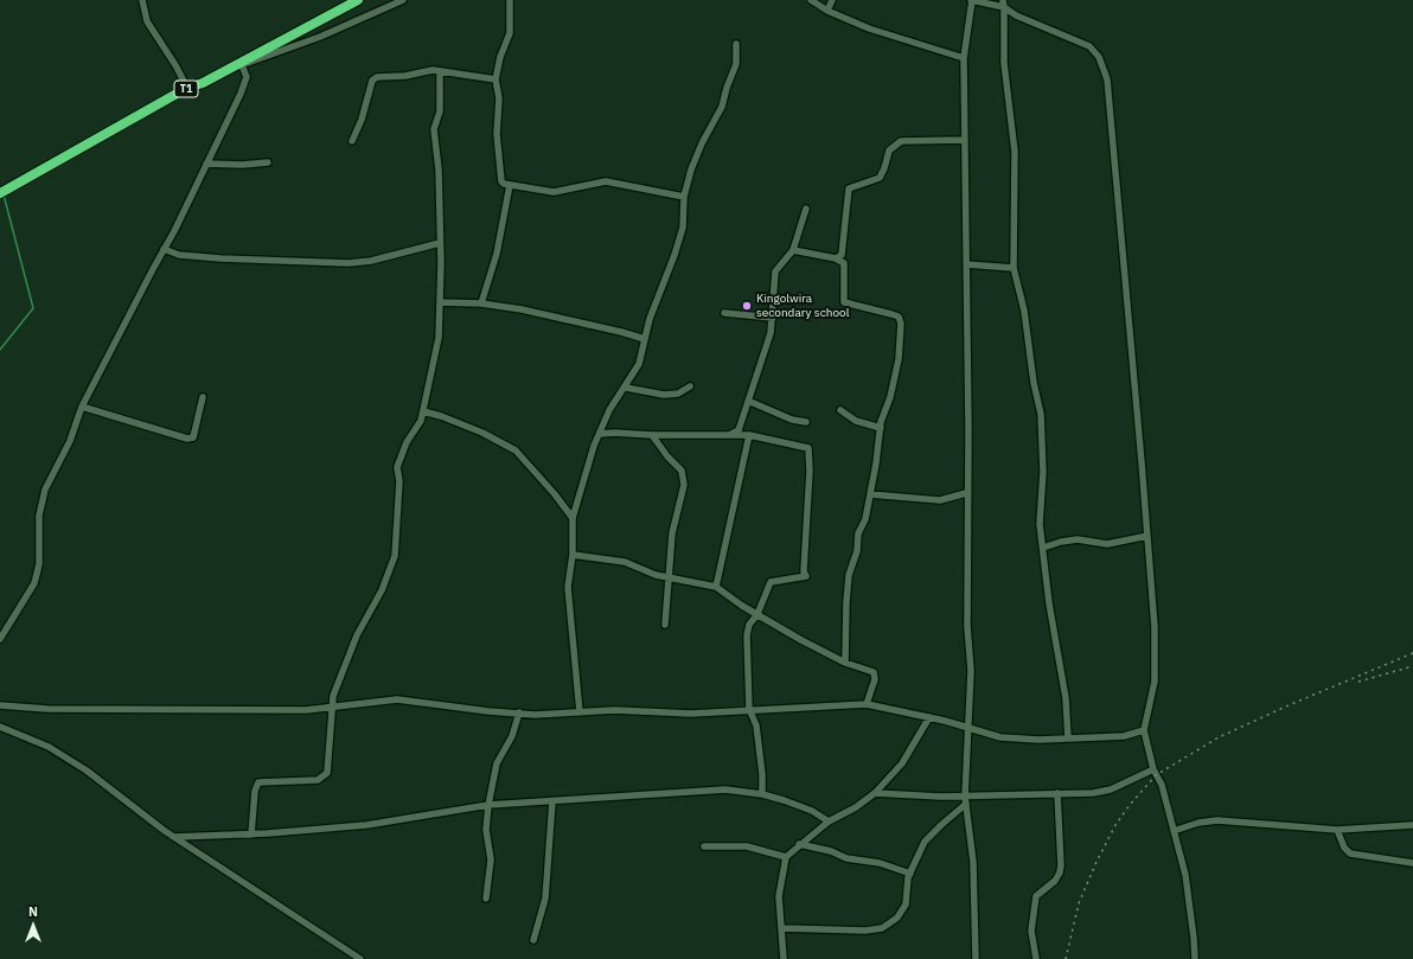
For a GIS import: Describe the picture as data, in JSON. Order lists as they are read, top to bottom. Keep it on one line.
{"streets":{"highway":["T1"]},"places":["Kingolwira secondary school"],"north":"top"}
